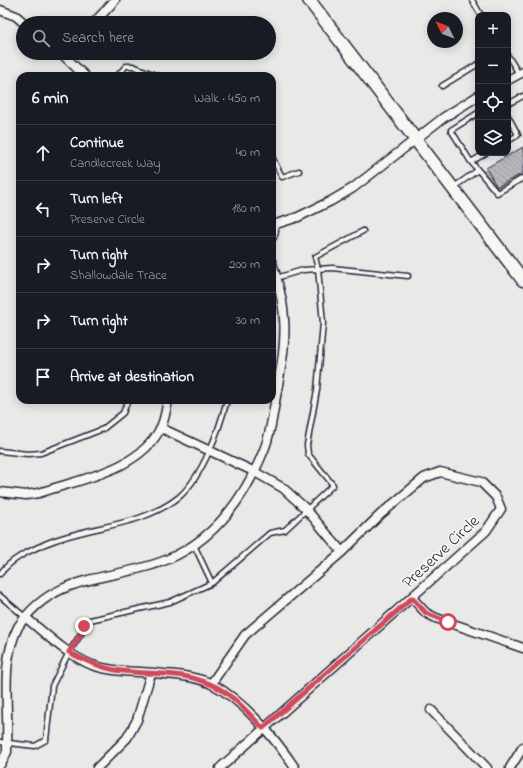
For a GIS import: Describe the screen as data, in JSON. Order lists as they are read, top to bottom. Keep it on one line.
{"streets":{"street":["Preserve Circle"]},"north":"top left","page":{"map_buttons":["+","−"],"search":"Search here","heading":["6 min","Walk · 450 m"],"list":[["Continue","Candlecreek Way","40 m"],["Turn left","Preserve Circle","180 m"],["Turn right","Shallowdale Trace","200 m"],["Turn right","30 m"],"Arrive at destination"]}}
